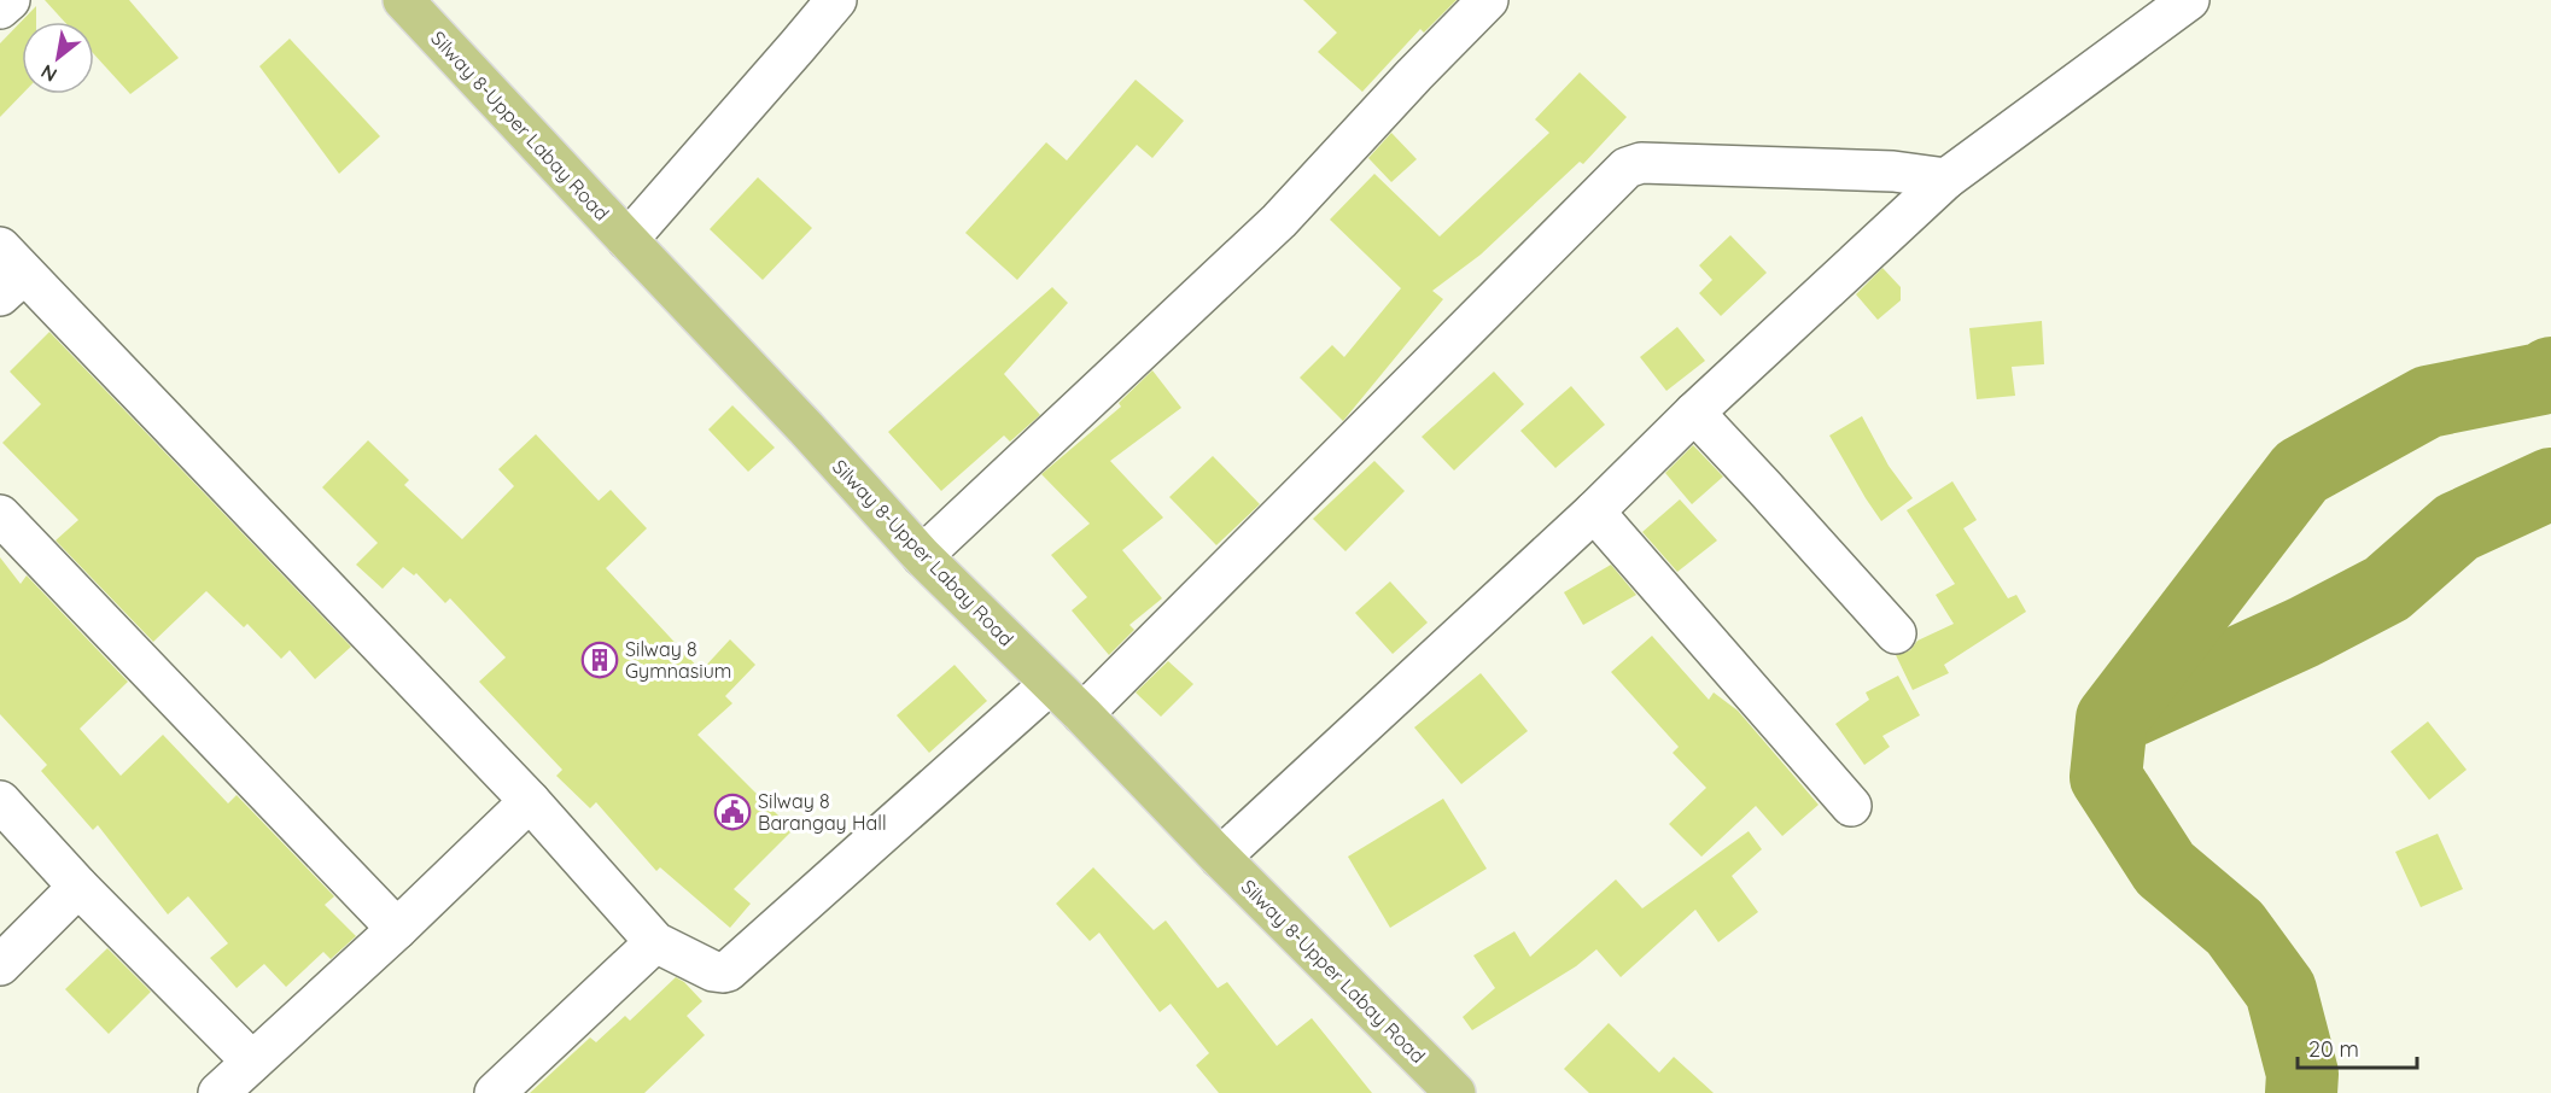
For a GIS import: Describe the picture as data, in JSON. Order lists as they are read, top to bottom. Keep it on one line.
{"streets":{"main road":["Silway 8-Upper Labay Road"]},"places":{"building":["Silway 8 Gymnasium"],"public building":["Silway 8 Barangay Hall"]},"scale_bar":"20 m","north":"bottom left"}
